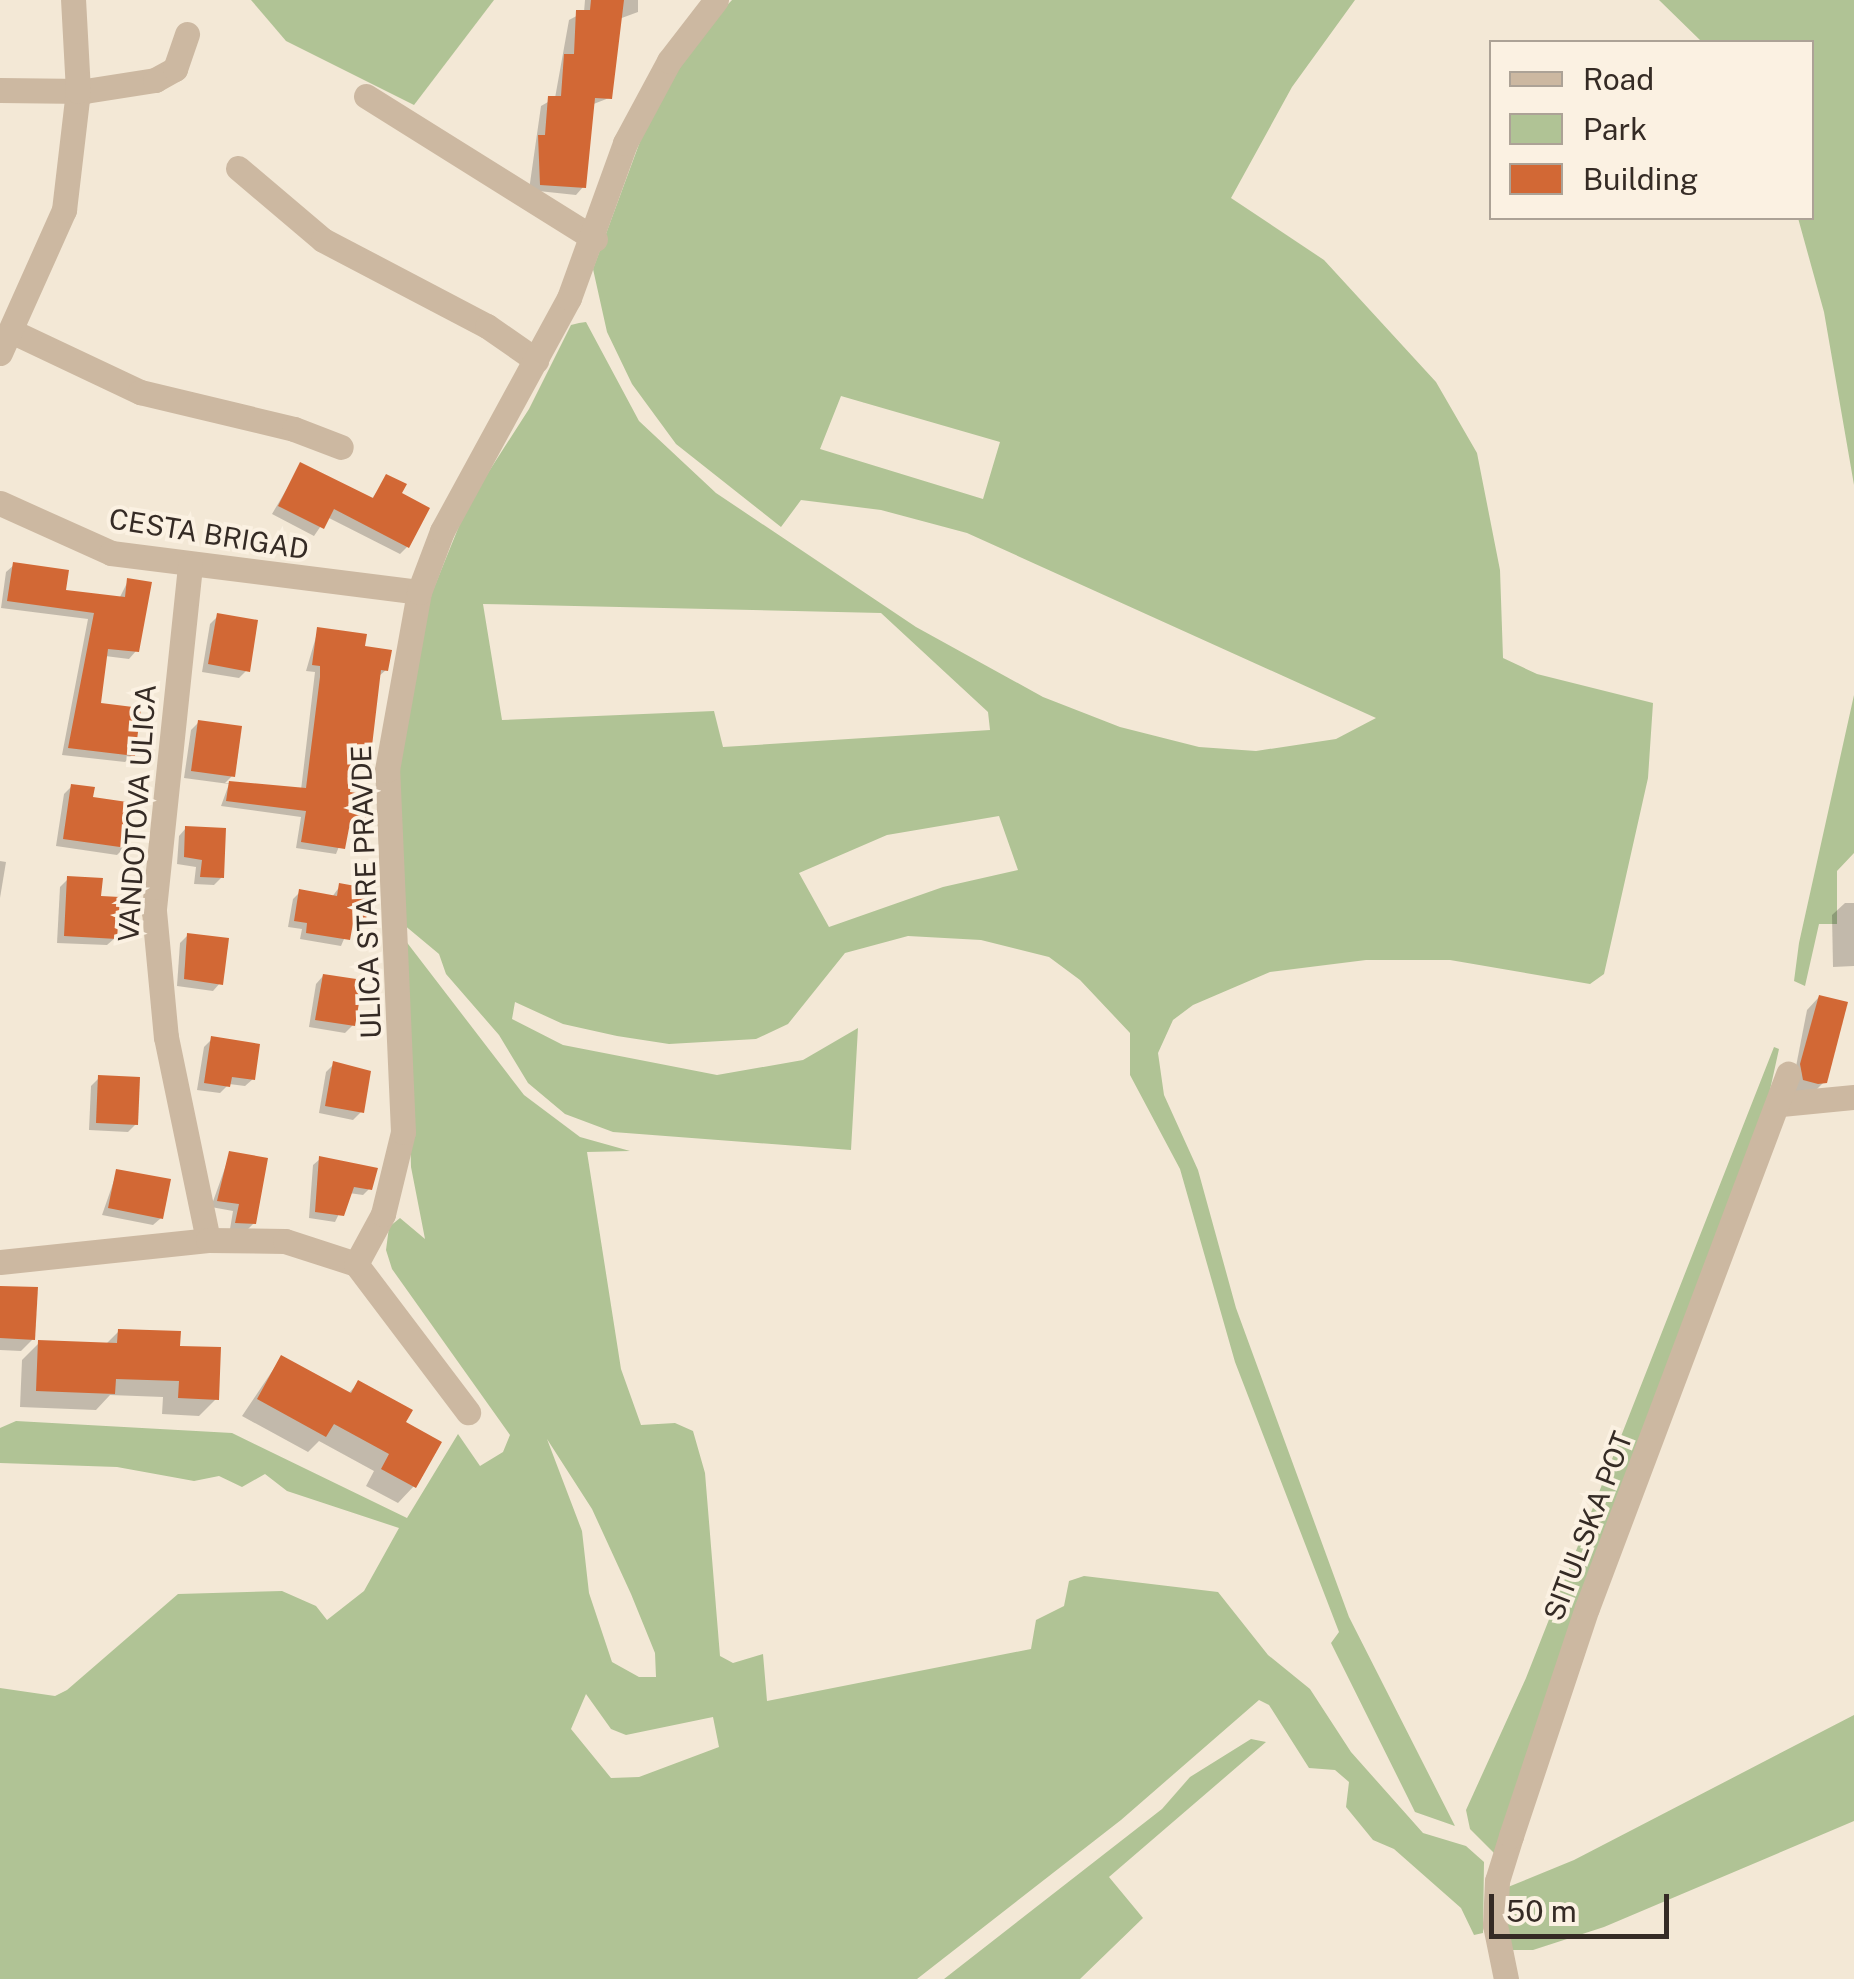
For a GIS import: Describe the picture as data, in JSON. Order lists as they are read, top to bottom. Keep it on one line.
{"streets":{"street":["CESTA BRIGAD","VANDOTOVA ULICA","ULICA STARE PRAVDE","SITULSKA POT"]},"crossings":[["CESTA BRIGAD","VANDOTOVA ULICA"],["CESTA BRIGAD","ULICA STARE PRAVDE"]],"legend":["Road","Park","Building"],"scale_bar":"50 m"}
